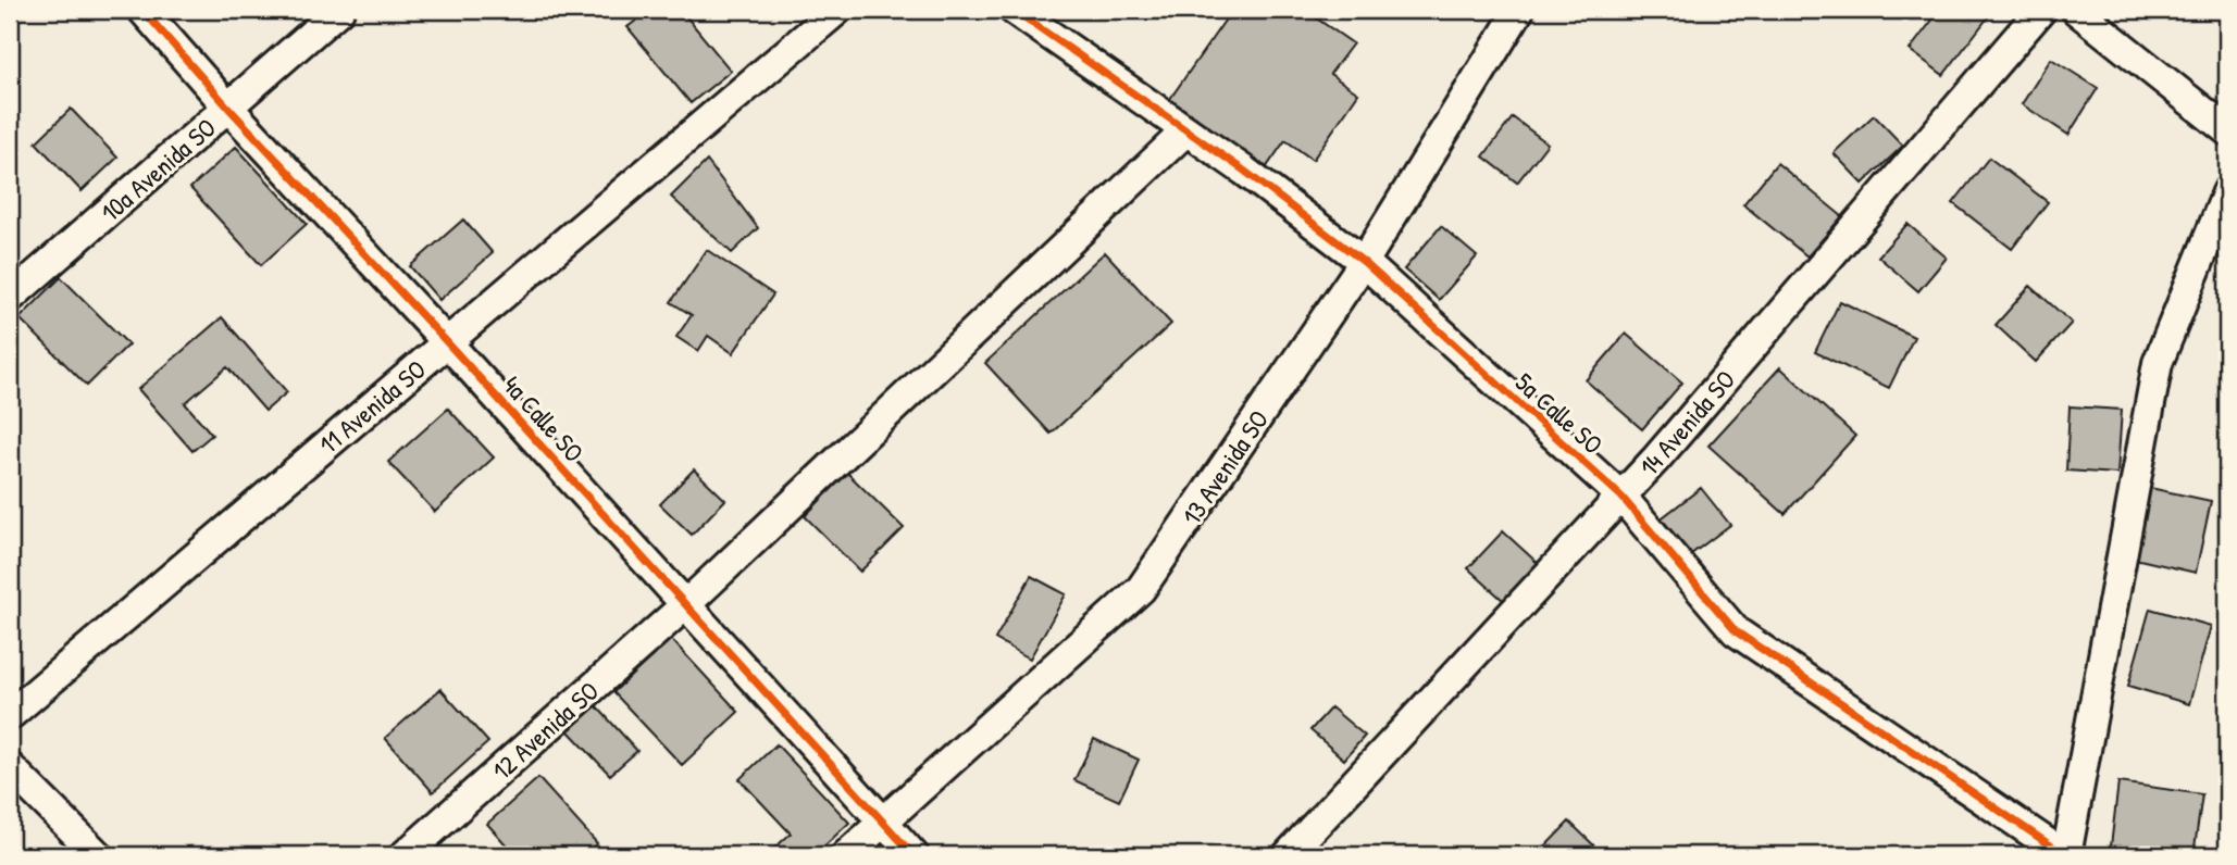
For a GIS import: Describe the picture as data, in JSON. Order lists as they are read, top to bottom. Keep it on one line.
{"streets":{"street":["10a Avenida SO","11 Avenida SO","5a Calle SO","4a Calle SO","14 Avenida SO","13 Avenida SO","12 Avenida SO"]},"crossings":[["10a Avenida SO","4a Calle SO"],["11 Avenida SO","4a Calle SO"],["5a Calle SO","14 Avenida SO"],["5a Calle SO","13 Avenida SO"],["5a Calle SO","12 Avenida SO"],["4a Calle SO","13 Avenida SO"],["4a Calle SO","12 Avenida SO"]]}
